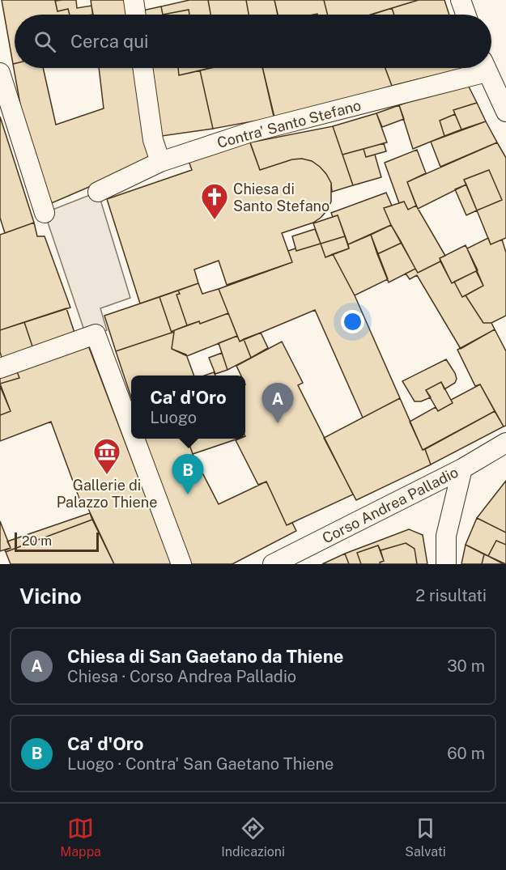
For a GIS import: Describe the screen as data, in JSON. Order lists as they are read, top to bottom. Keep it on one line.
{"streets":{"street":["Contra' Santo Stefano","Corso Andrea Palladio"]},"places":{"church":["Chiesa di Santo Stefano"],"museum":["Gallerie di Palazzo Thiene"]},"scale_bar":"20 m","page":{"search":"Cerca qui","popup":["Ca' d'Oro","Luogo"],"pins":["A","B"],"scale":"20 m","heading":["Vicino","2 risultati"],"list":[{"mark":"A","name":"Chiesa di San Gaetano da Thiene","note":"Chiesa · Corso Andrea Palladio","value":"30 m"},{"mark":"B","name":"Ca' d'Oro","note":"Luogo · Contra' San Gaetano Thiene","value":"60 m"}],"nav":["Mappa","Indicazioni","Salvati"]}}
